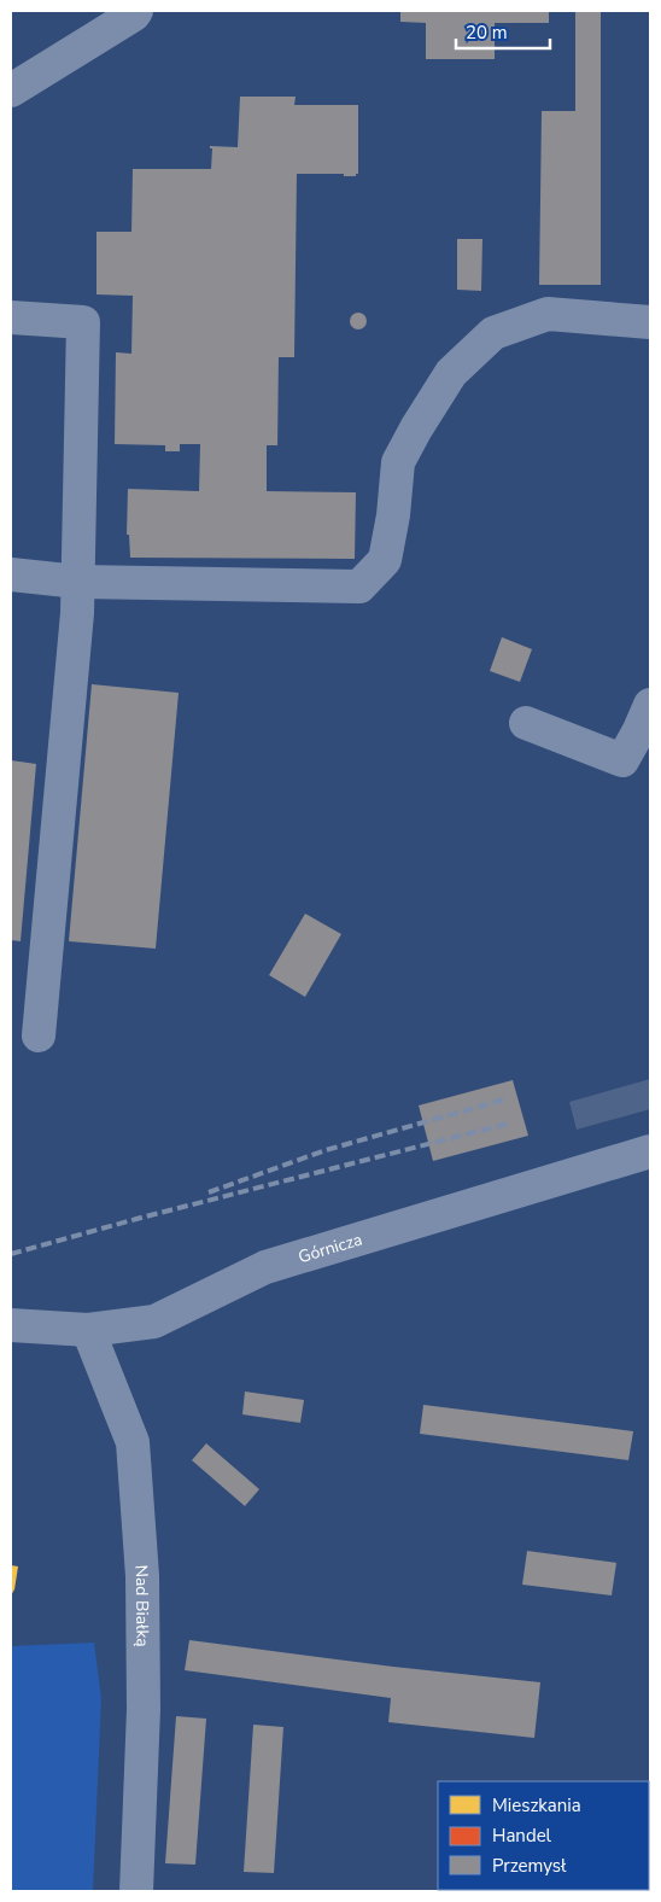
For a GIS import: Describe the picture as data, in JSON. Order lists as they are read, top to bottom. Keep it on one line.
{"streets":{"lane":["Górnicza","Nad Białką"]},"crossings":[["Górnicza","Nad Białką"]],"legend":["Mieszkania","Handel","Przemysł"],"scale_bar":"20 m"}
